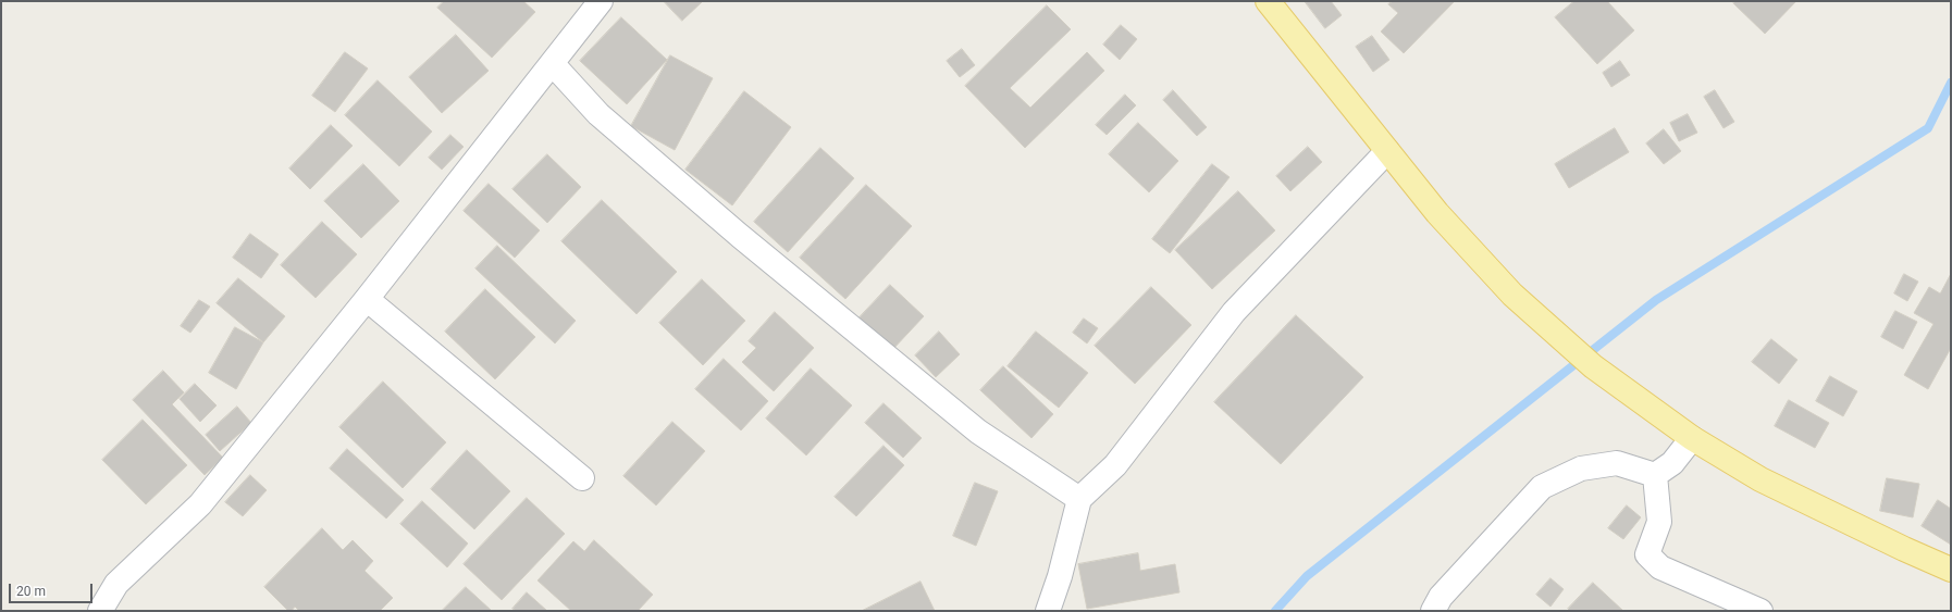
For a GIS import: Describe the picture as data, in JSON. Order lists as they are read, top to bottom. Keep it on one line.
{"scale_bar":"20 m"}
